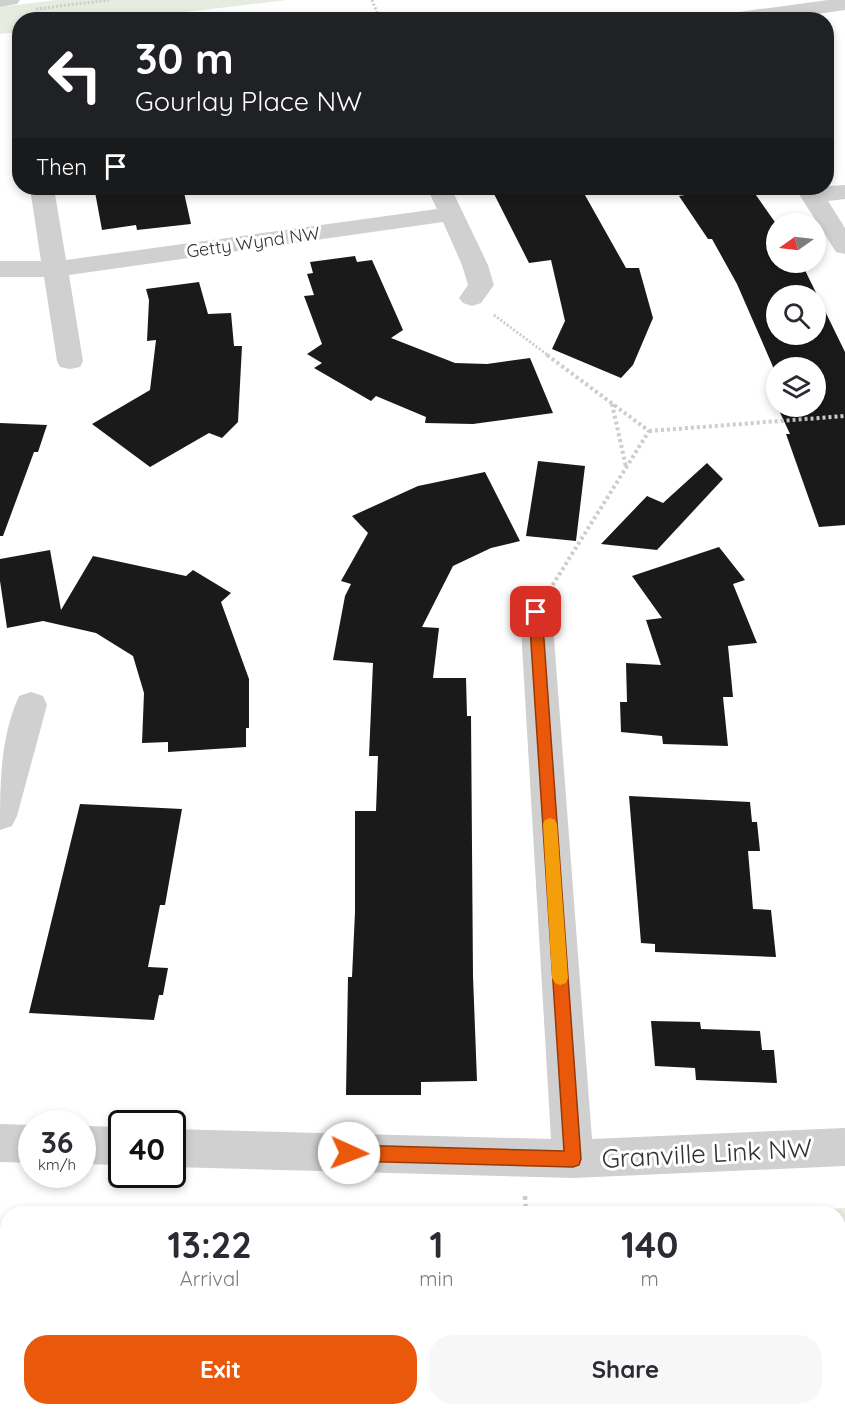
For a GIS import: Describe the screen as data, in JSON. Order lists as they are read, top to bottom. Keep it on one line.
{"streets":{"street":["Getty Wynd NW","Granville Link NW"]},"north":"left","page":{"turn":["30 m","Gourlay Place NW"],"then":"Then","speed":"36 km/h","limit":"40","eta":["13:22","Arrival","1","min","140","m"],"buttons":["Exit","Share"]}}
